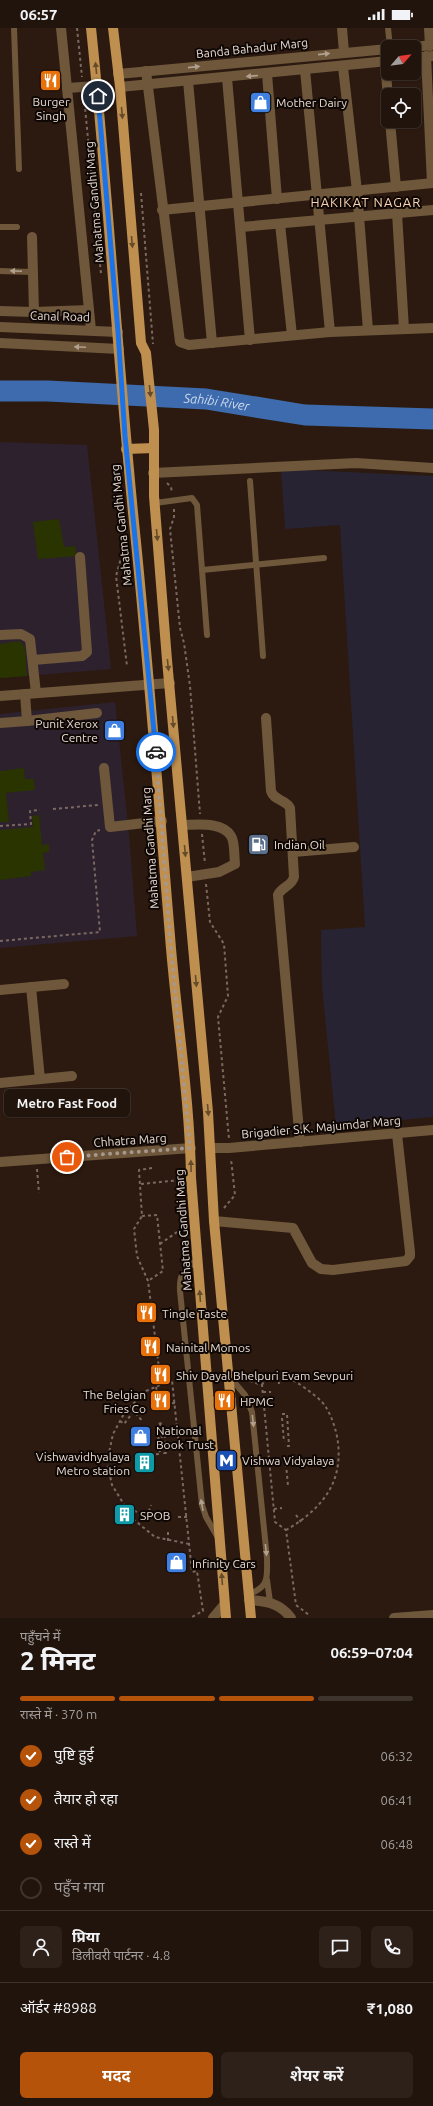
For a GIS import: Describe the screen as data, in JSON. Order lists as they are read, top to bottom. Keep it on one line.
{"streets":{"main road":["Mahatma Gandhi Marg"],"street":["Banda Bahadur Marg","Canal Road","Brigadier S.K. Majumdar Marg","Chhatra Marg"]},"crossings":[["Mahatma Gandhi Marg","Canal Road"],["Mahatma Gandhi Marg","Chhatra Marg"]],"districts":["HAKIKAT NAGAR"],"water":["Sahibi River"],"places":{"restaurant":["Burger Singh","Tingle Taste","Nainital Momos","Shiv Dayal Bhelpuri Evam Sevpuri","The Belgian Fries Co","HPMC"],"shop":["Mother Dairy","Punit Xerox Centre","National Book Trust","Infinity Cars"],"fuel station":["Indian Oil"],"other":["Metro Fast Food"],"metro station":["Vishwa Vidyalaya"],"building":["Vishwavidhyalaya Metro station","SPOB"]},"north":"top right","page":{"status":"06:57","bubble":"Metro Fast Food","heading":["2 मिनट","पहुँचने में","06:59–07:04"],"panel":["प्रिया","डिलीवरी पार्टनर · 4.8","ऑर्डर #8988","₹1,080"],"bar":"रास्ते में · 370 m","list":[["पुष्टि हुई","06:32"],["तैयार हो रहा","06:41"],["रास्ते में","06:48"],"पहुँच गया"],"buttons":["मदद","शेयर करें"]}}
